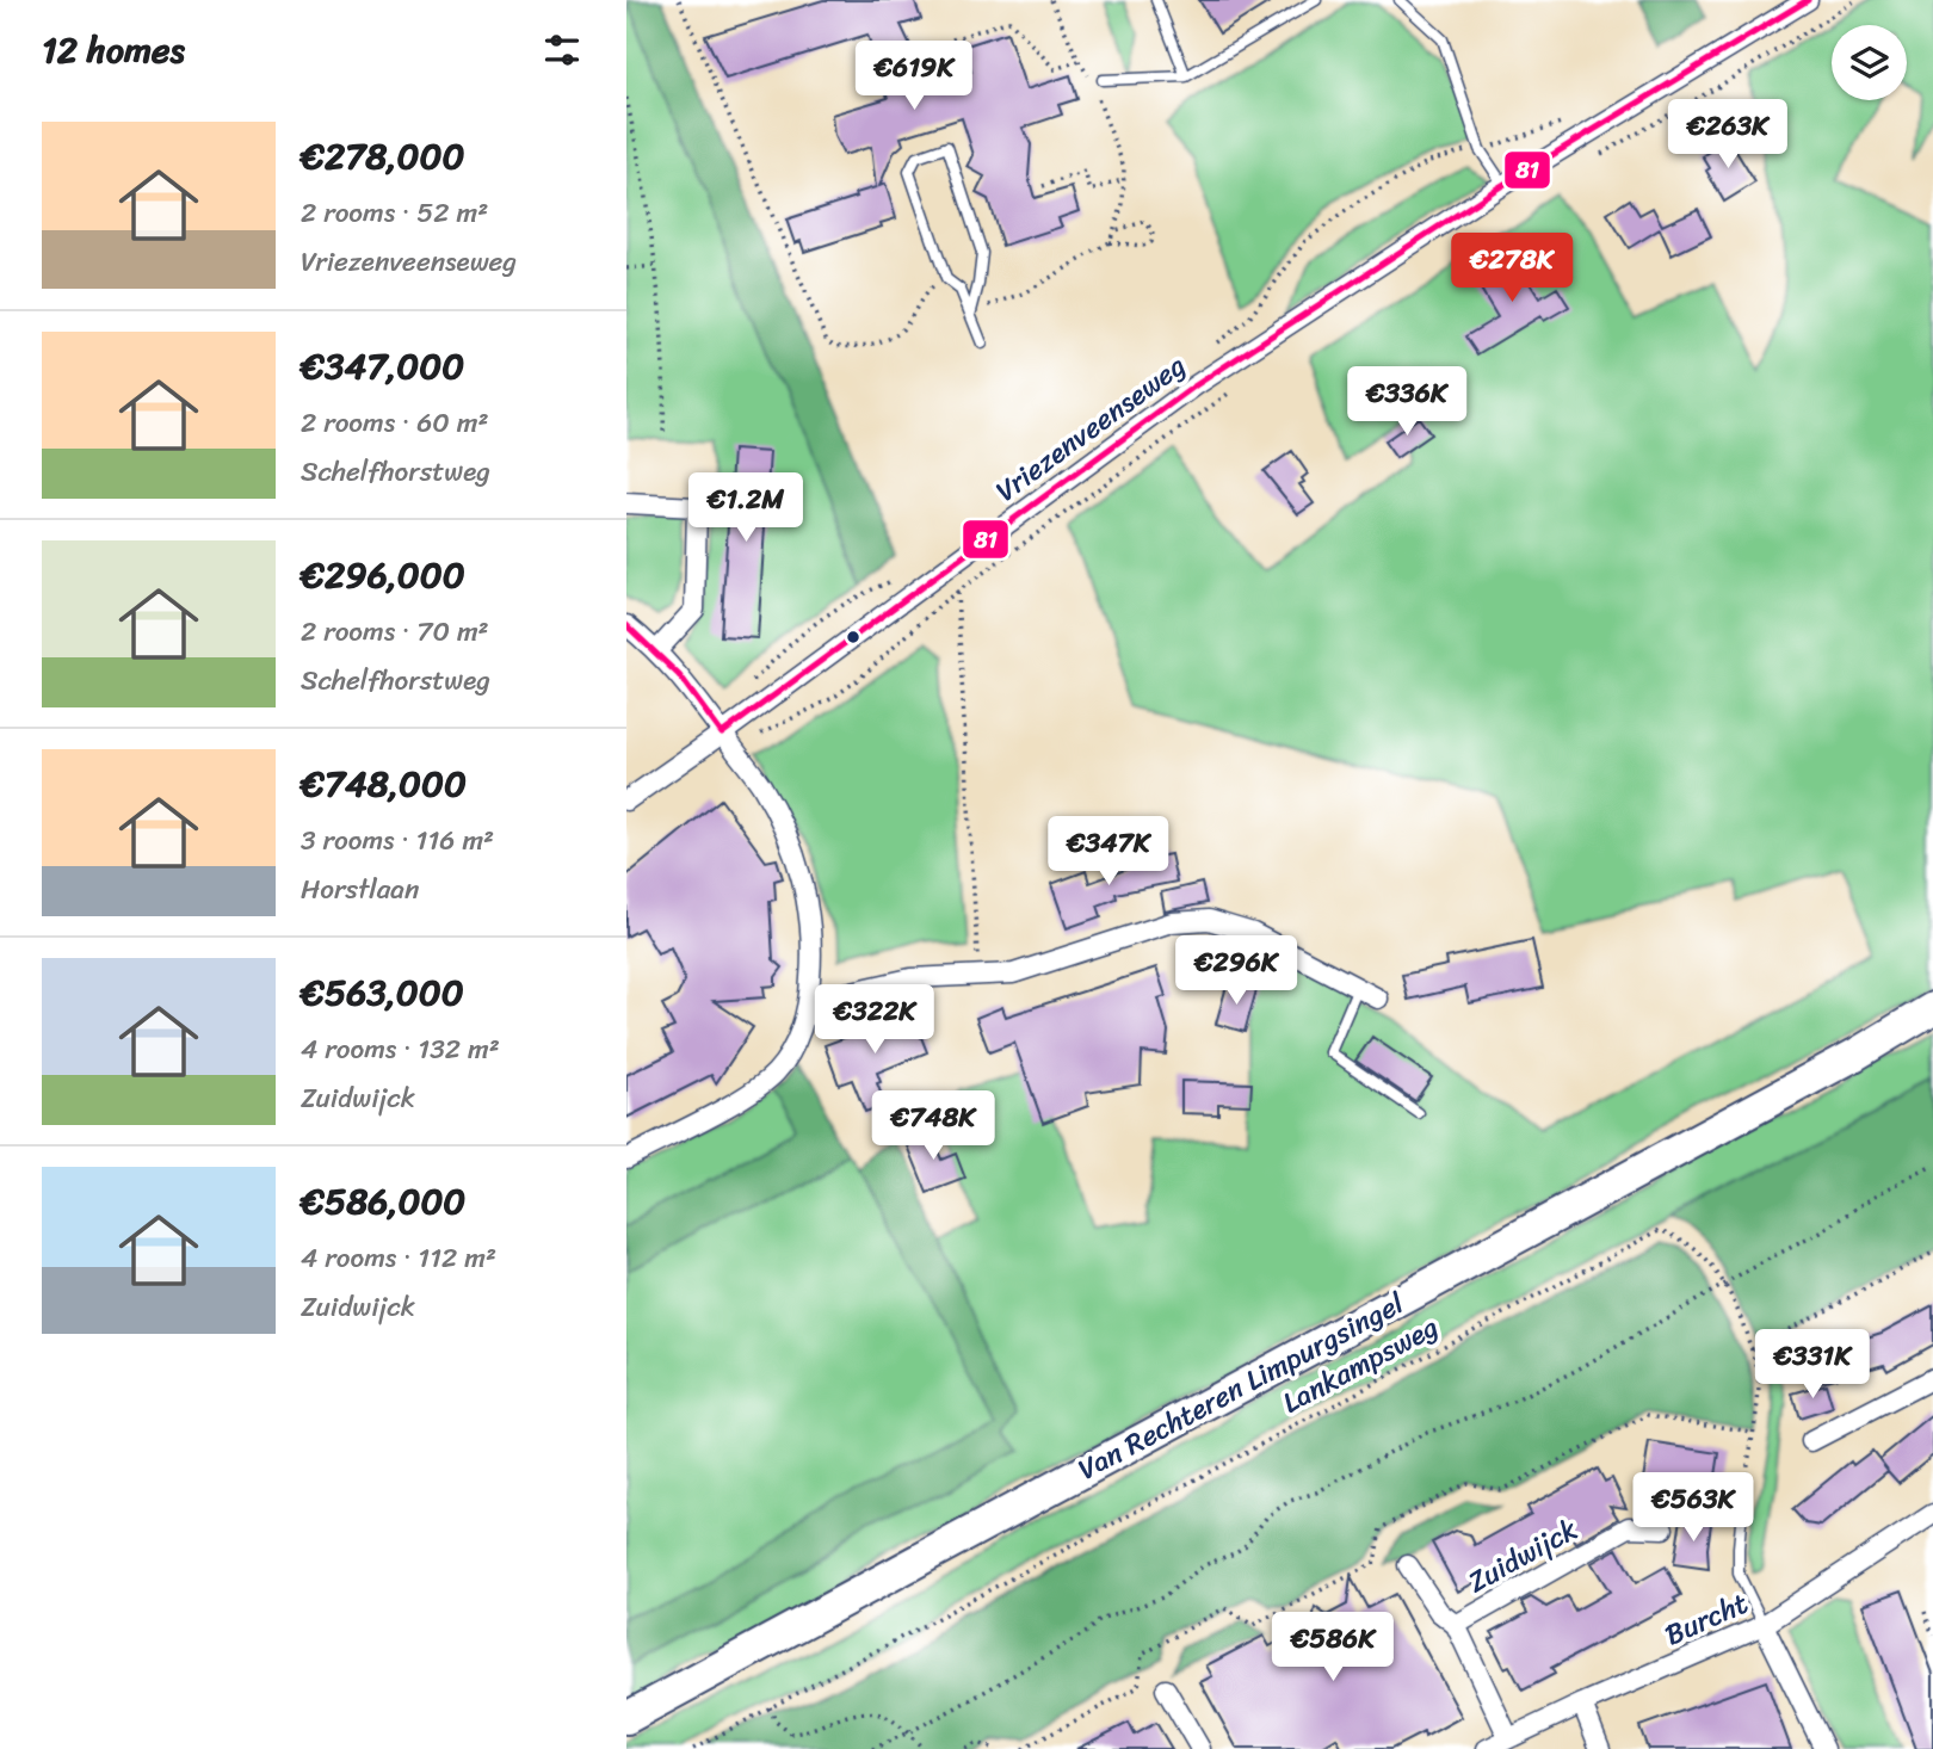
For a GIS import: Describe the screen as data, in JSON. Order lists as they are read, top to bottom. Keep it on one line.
{"streets":{"main road":["Van Rechteren Limpurgsingel"],"street":["Vriezenveenseweg","Zuidwijck","Burcht"],"path":["Lankampsweg"]},"crossings":[["Zuidwijck","Burcht"]],"lines":["transit line 81"],"page":{"heading":"12 homes","price":["€619K","€263K","€278K","€336K","€1.2M","€347K","€296K","€322K","€748K","€331K","€563K","€586K"],"list":[{"name":"€278,000","note":"2 rooms · 52 m² · Vriezenveenseweg"},{"name":"€347,000","note":"2 rooms · 60 m² · Schelfhorstweg"},{"name":"€296,000","note":"2 rooms · 70 m² · Schelfhorstweg"},{"name":"€748,000","note":"3 rooms · 116 m² · Horstlaan"},{"name":"€563,000","note":"4 rooms · 132 m² · Zuidwijck"},{"name":"€586,000","note":"4 rooms · 112 m² · Zuidwijck"}]}}
